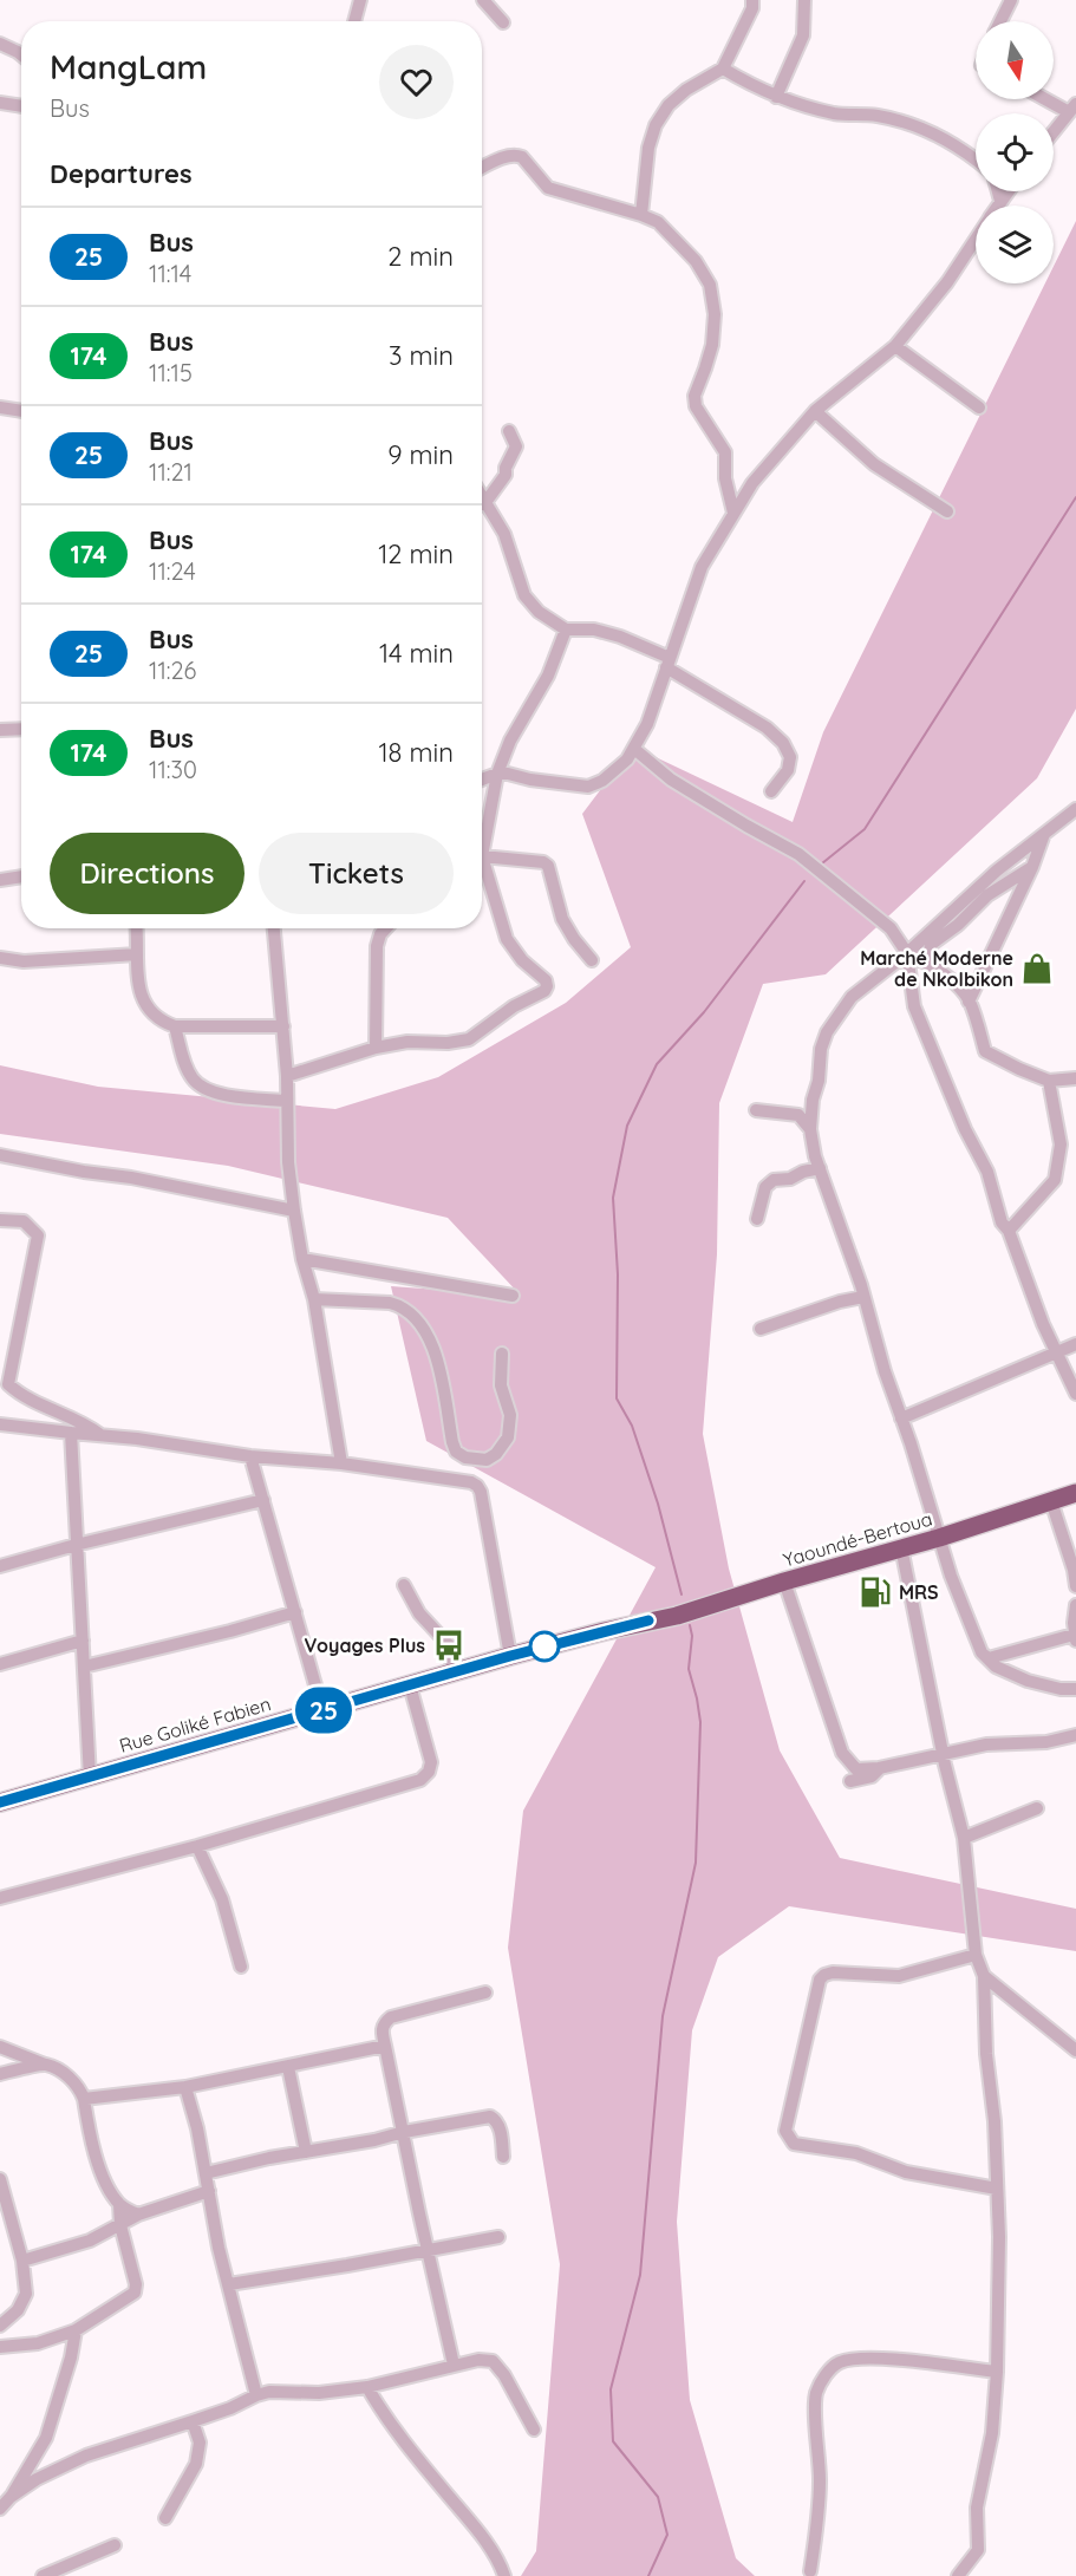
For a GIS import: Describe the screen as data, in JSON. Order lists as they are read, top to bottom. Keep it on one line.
{"streets":{"highway":["Yaoundé-Bertoua","Rue Goliké Fabien"]},"crossings":[["Yaoundé-Bertoua","Rue Goliké Fabien"]],"places":{"shop":["Marché Moderne de Nkolbikon"],"fuel station":["MRS"],"bus stop":["Voyages Plus"]},"lines":["bus line 25"],"north":"bottom","page":{"on_map":"25","heading":[["MangLam","Bus"],"Departures"],"list":[{"mark":"25","name":"Bus","note":"11:14","value":"2 min"},{"mark":"174","name":"Bus","note":"11:15","value":"3 min"},{"mark":"25","name":"Bus","note":"11:21","value":"9 min"},{"mark":"174","name":"Bus","note":"11:24","value":"12 min"},{"mark":"25","name":"Bus","note":"11:26","value":"14 min"},{"mark":"174","name":"Bus","note":"11:30","value":"18 min"}],"buttons":["Directions","Tickets"]}}
